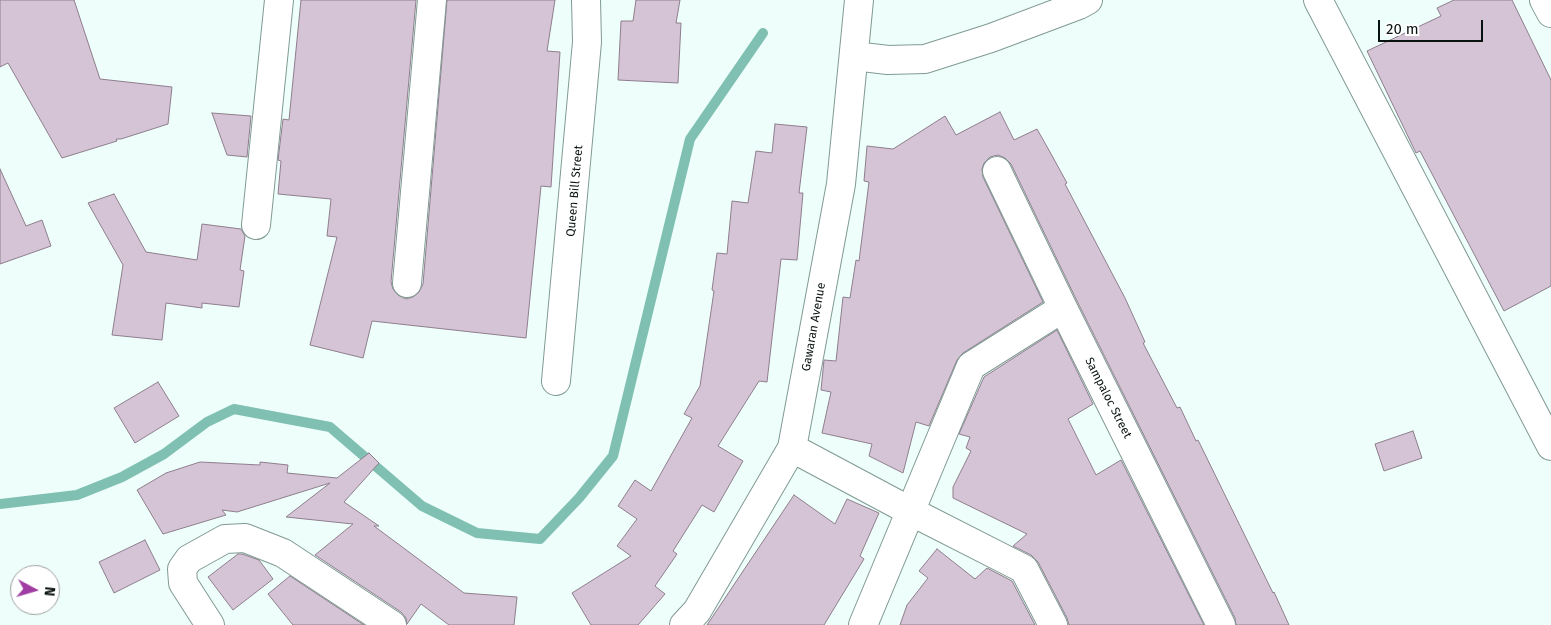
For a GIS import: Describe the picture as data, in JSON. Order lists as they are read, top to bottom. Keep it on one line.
{"streets":{"street":["Queen Bill Street","Gawaran Avenue","Sampaloc Street"]},"scale_bar":"20 m","north":"right"}
